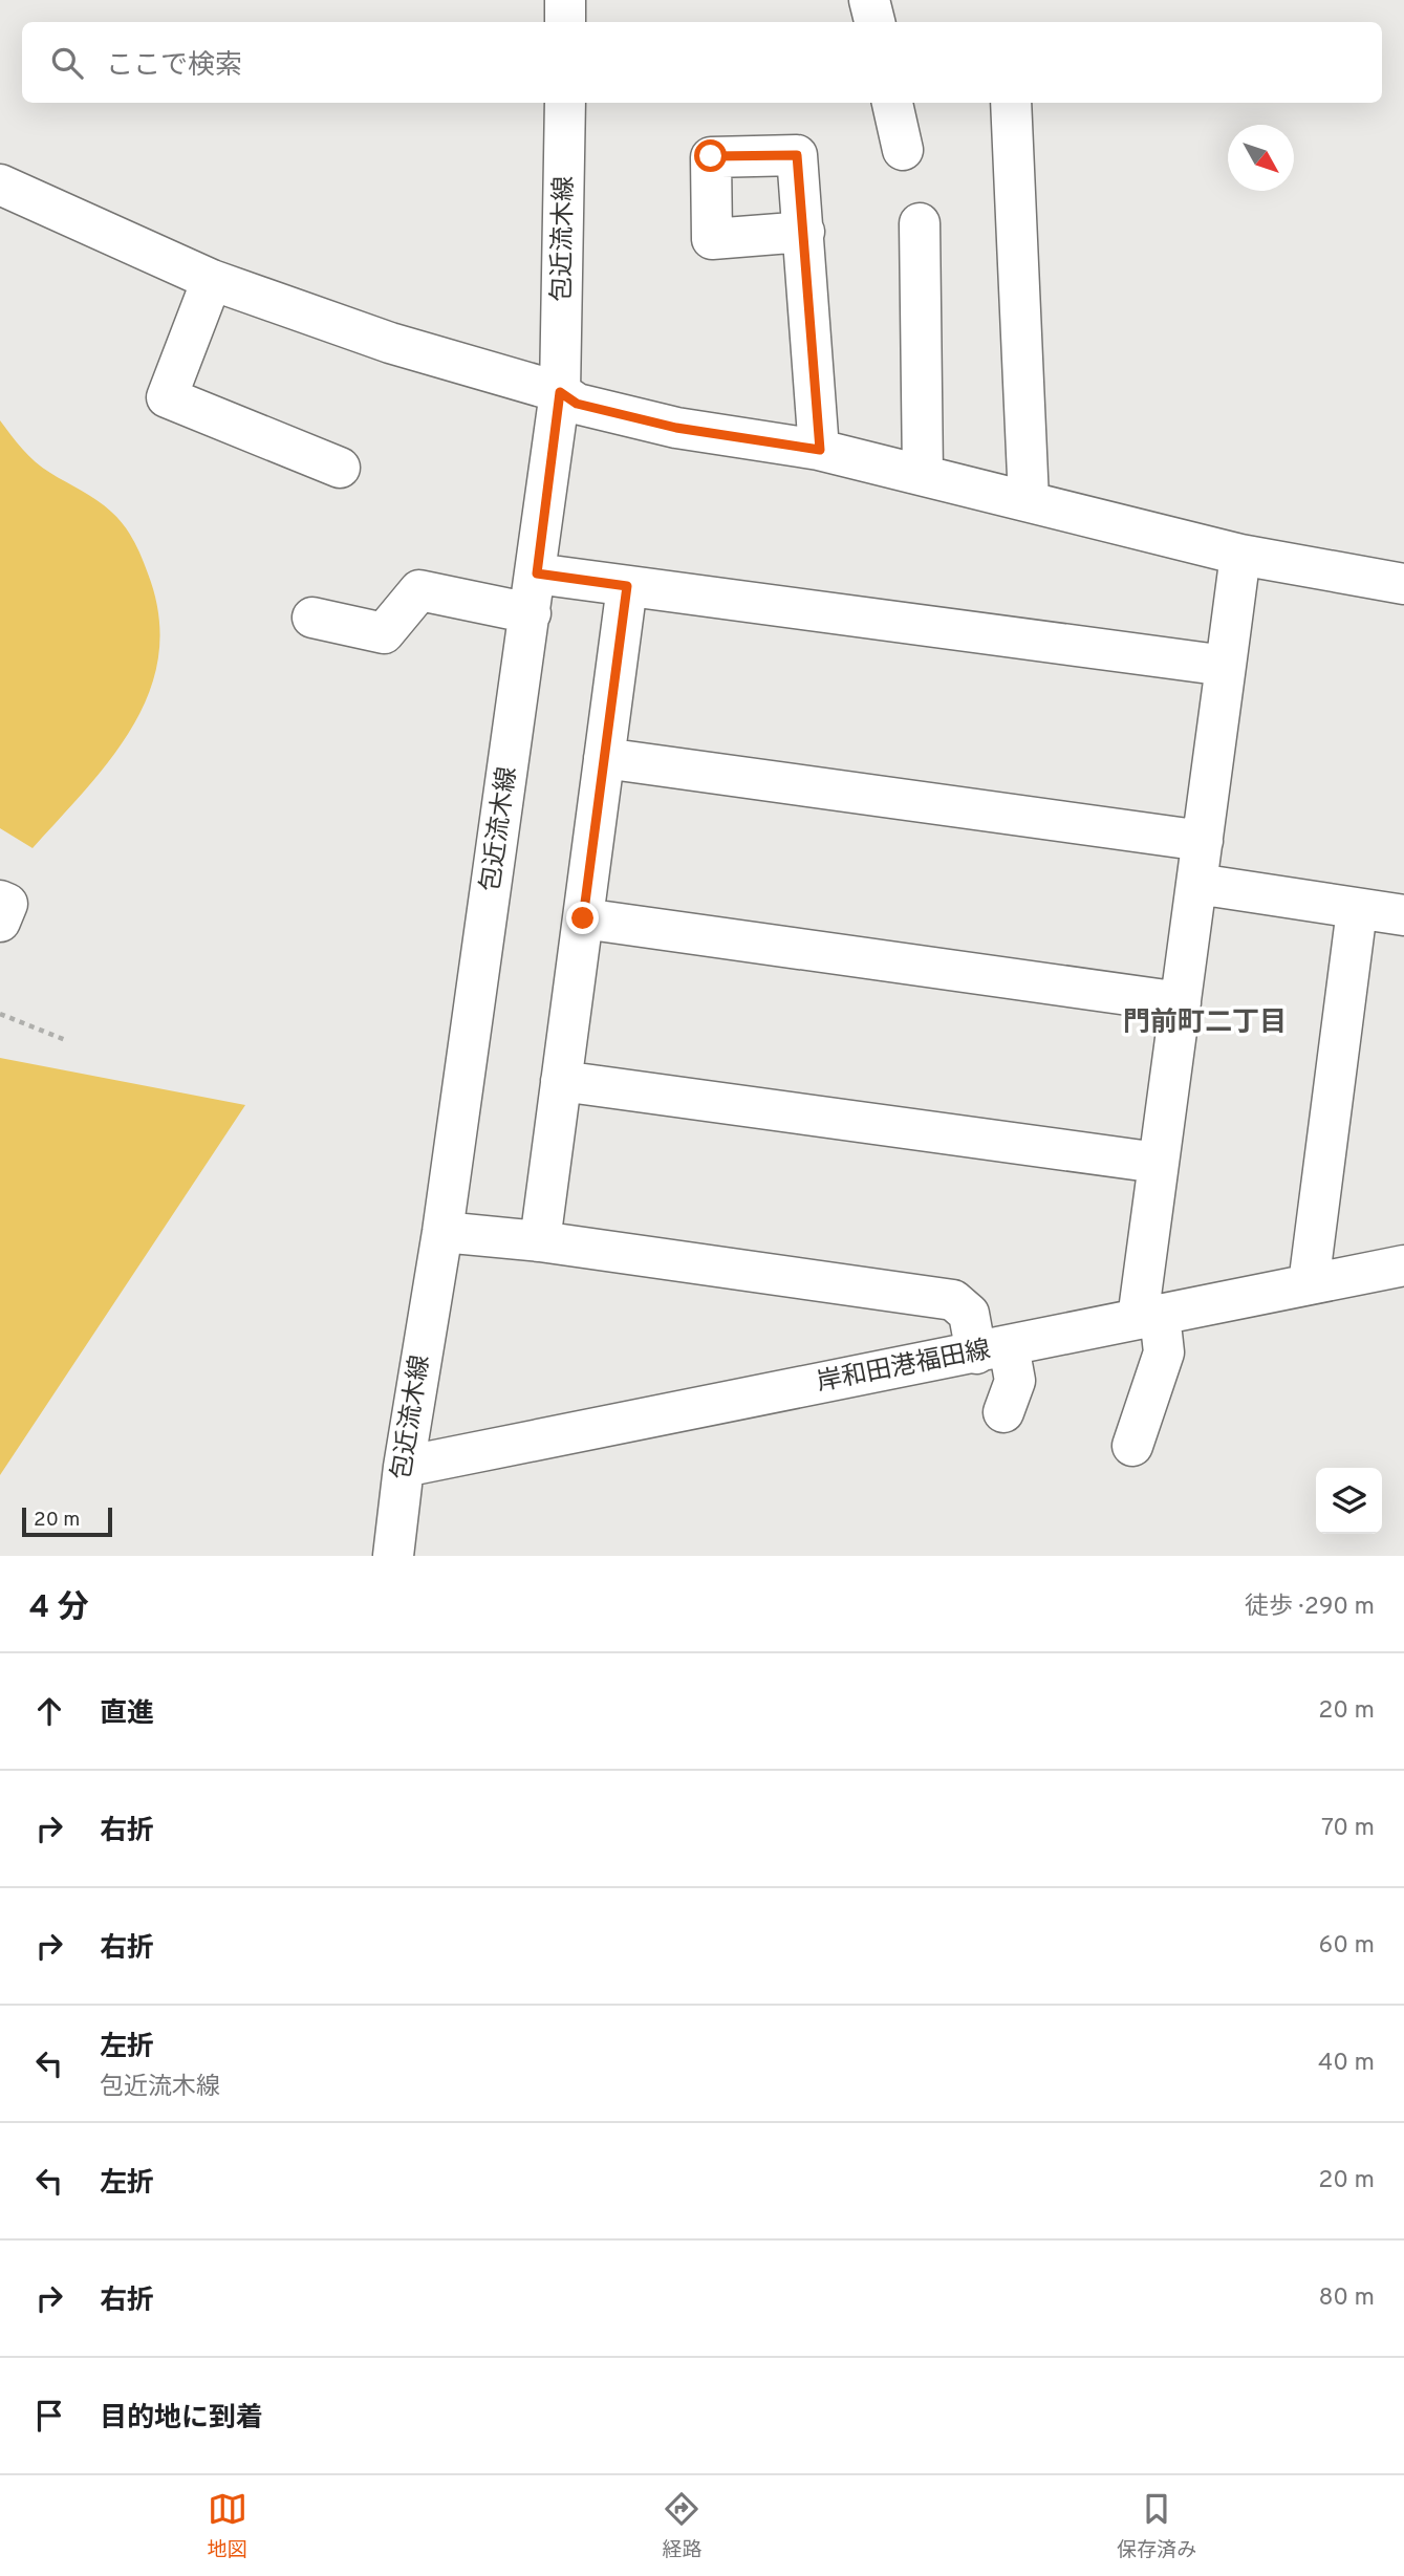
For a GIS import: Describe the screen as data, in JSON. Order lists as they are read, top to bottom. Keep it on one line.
{"streets":{"street":["包近流木線","岸和田港福田線"]},"crossings":[["包近流木線","岸和田港福田線"]],"districts":["門前町二丁目"],"scale_bar":"20 m","north":"bottom right","page":{"search":"ここで検索","scale":"20 m","heading":["4 分","徒歩 · 290 m"],"list":[["直進","20 m"],["右折","70 m"],["右折","60 m"],["左折","包近流木線","40 m"],["左折","20 m"],["右折","80 m"],"目的地に到着"],"nav":["地図","経路","保存済み"]}}
